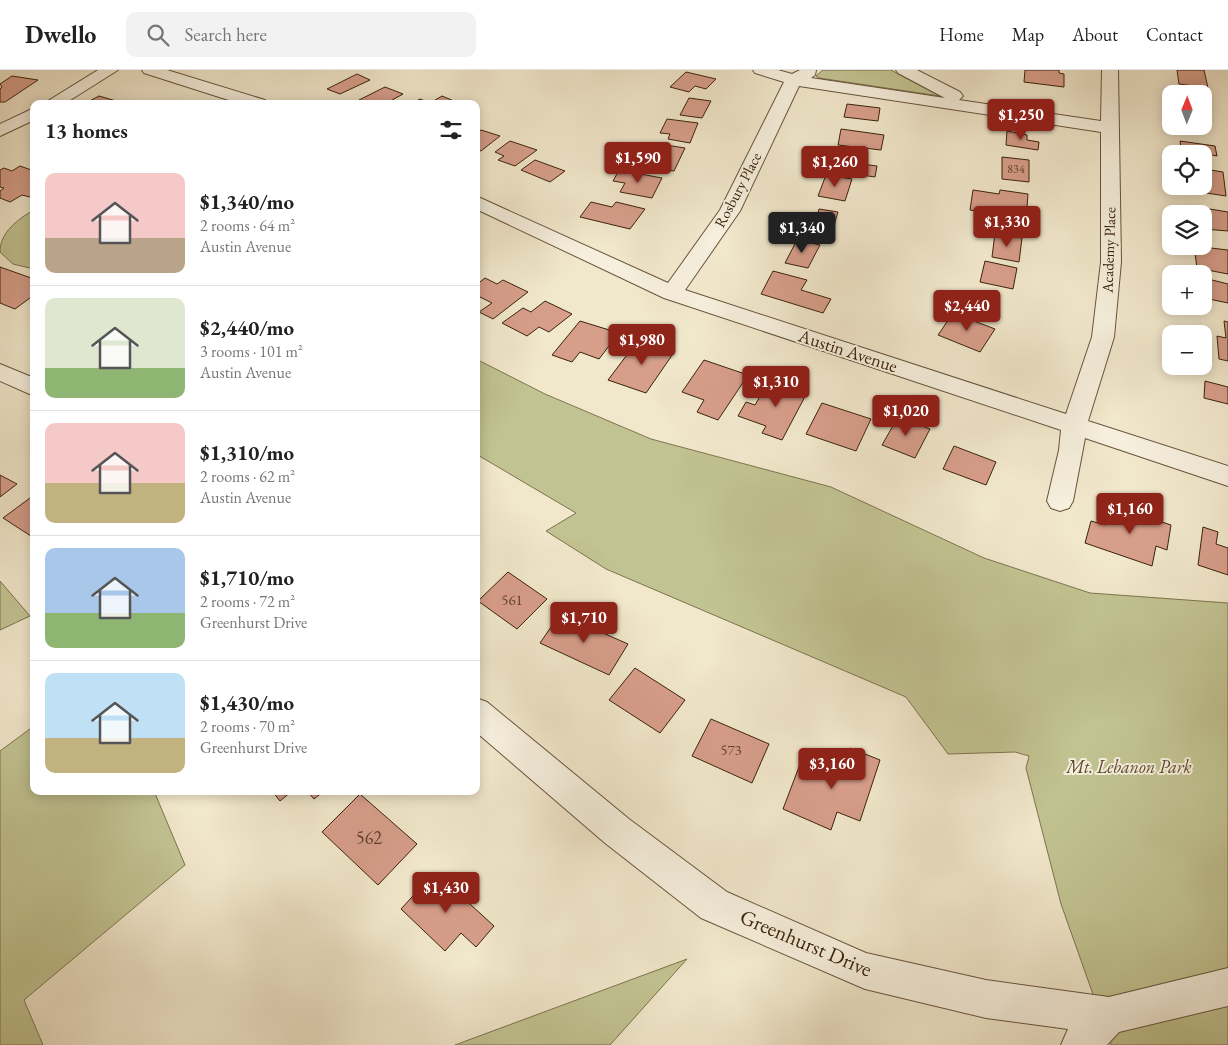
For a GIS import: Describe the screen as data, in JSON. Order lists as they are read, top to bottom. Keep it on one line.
{"streets":{"street":["Rosbury Place","Academy Place","Austin Avenue","Greenhurst Drive"]},"crossings":[["Rosbury Place","Austin Avenue"],["Academy Place","Austin Avenue"]],"parks":["Mt. Lebanon Park"],"house_numbers":["834","561","573","562"],"north":"top","page":{"header":"Dwello","search":"Search here","nav":["Home","Map","About","Contact"],"map_buttons":["+","−"],"price":["$1,250","$1,590","$1,260","$1,330","$1,340","$2,440","$1,980","$1,310","$1,020","$1,160","$1,710","$3,160","$1,430"],"heading":"13 homes","list":[{"name":"$1,340/mo","note":"2 rooms · 64 m² · Austin Avenue"},{"name":"$2,440/mo","note":"3 rooms · 101 m² · Austin Avenue"},{"name":"$1,310/mo","note":"2 rooms · 62 m² · Austin Avenue"},{"name":"$1,710/mo","note":"2 rooms · 72 m² · Greenhurst Drive"},{"name":"$1,430/mo","note":"2 rooms · 70 m² · Greenhurst Drive"}]}}
